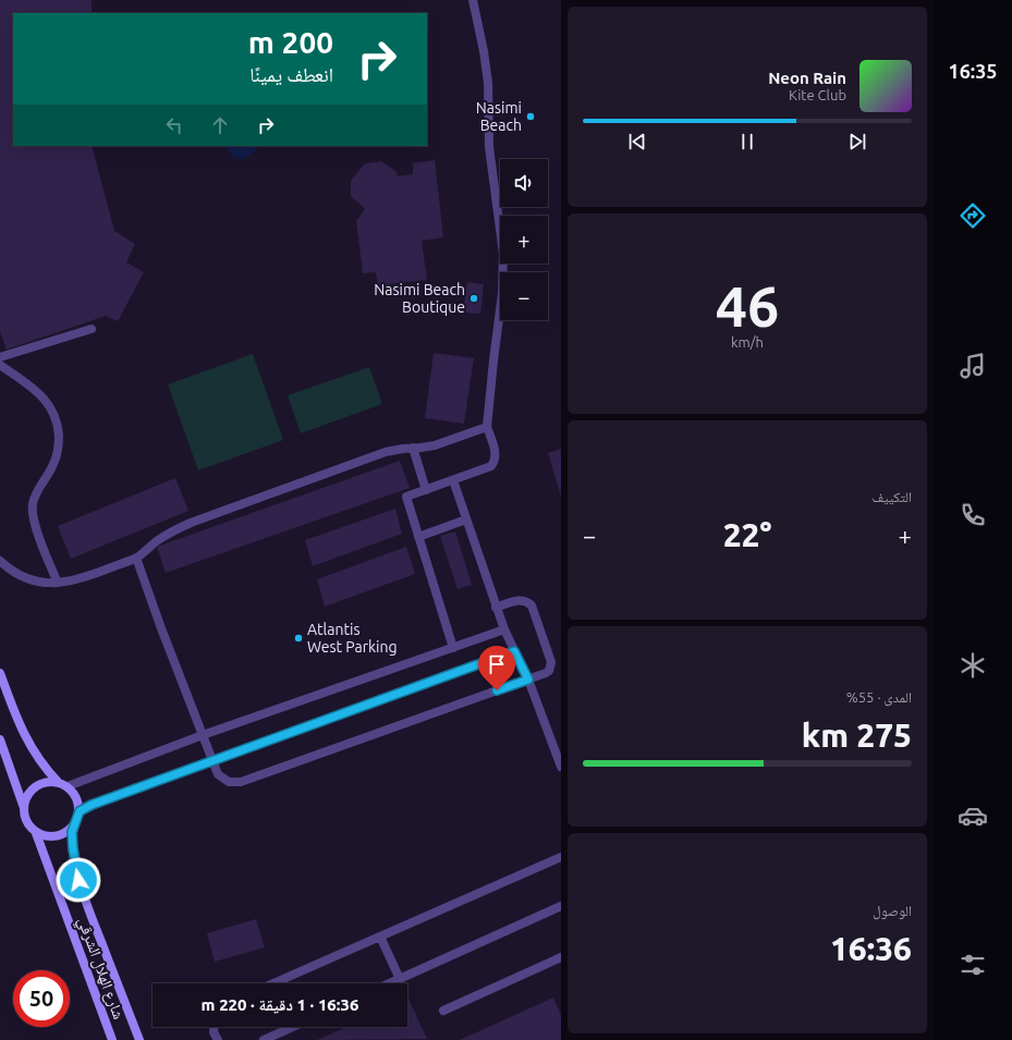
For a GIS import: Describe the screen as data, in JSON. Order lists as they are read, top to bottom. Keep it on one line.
{"streets":{"main road":["شارع الهلال الشرقي"]},"places":["Nasimi Beach","Nasimi Beach Boutique","Atlantis West Parking"],"page":{"tabs":"16:35","turn":["200 m","انعطف يمينًا"],"song":["Neon Rain","Kite Club"],"map_buttons":["+","−"],"tile":[["46","km/h"],"التكييف",["المدى · 55%","275 km"],["الوصول","16:36"]],"heat":["−","22°","+"],"limit":"50","trip":"16:36 · 1 دقيقة · 220 m"}}
